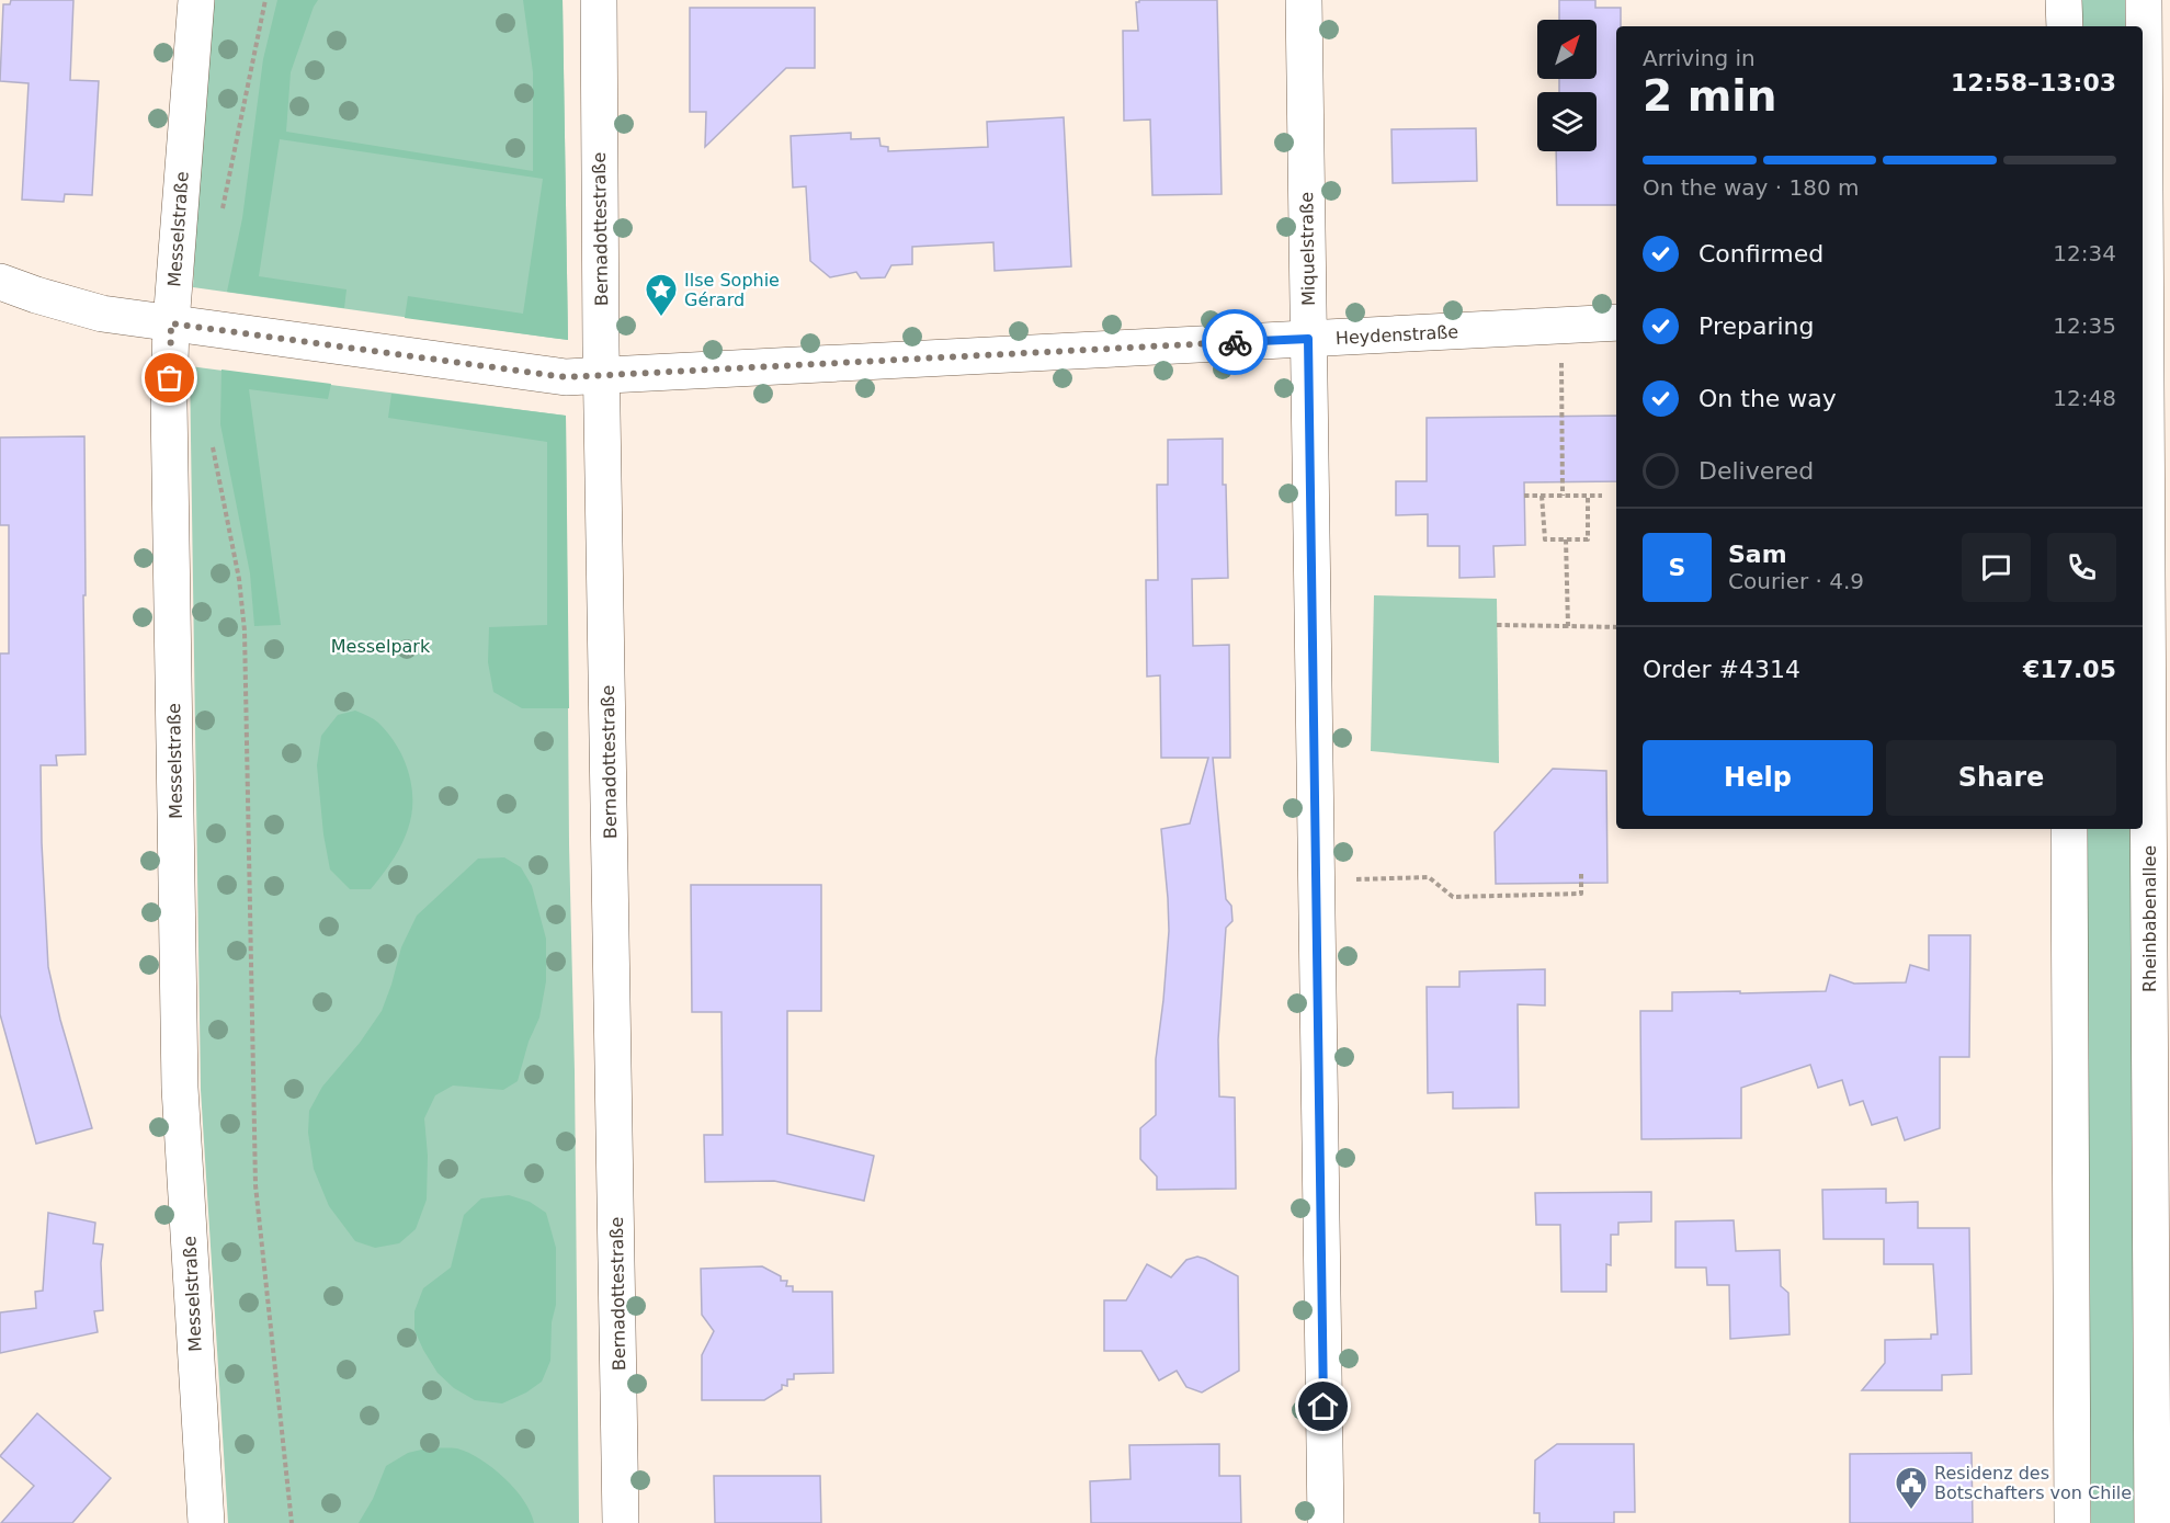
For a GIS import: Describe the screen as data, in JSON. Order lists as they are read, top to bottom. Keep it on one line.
{"streets":{"street":["Messelstraße","Bernadottestraße","Miquelstraße","Heydenstraße","Rheinbabenallee"]},"crossings":[["Messelstraße","Heydenstraße"],["Bernadottestraße","Heydenstraße"],["Miquelstraße","Heydenstraße"]],"parks":["Messelpark"],"places":{"place":["Ilse Sophie Gérard"],"public building":["Residenz des Botschafters von Chile"]},"north":"top right","page":{"heading":["2 min","Arriving in","12:58–13:03"],"panel":["Sam","Courier · 4.9","Order #4314","€17.05"],"bar":"On the way · 180 m","list":[["Confirmed","12:34"],["Preparing","12:35"],["On the way","12:48"],"Delivered"],"round":"S","buttons":["Help","Share"]}}
